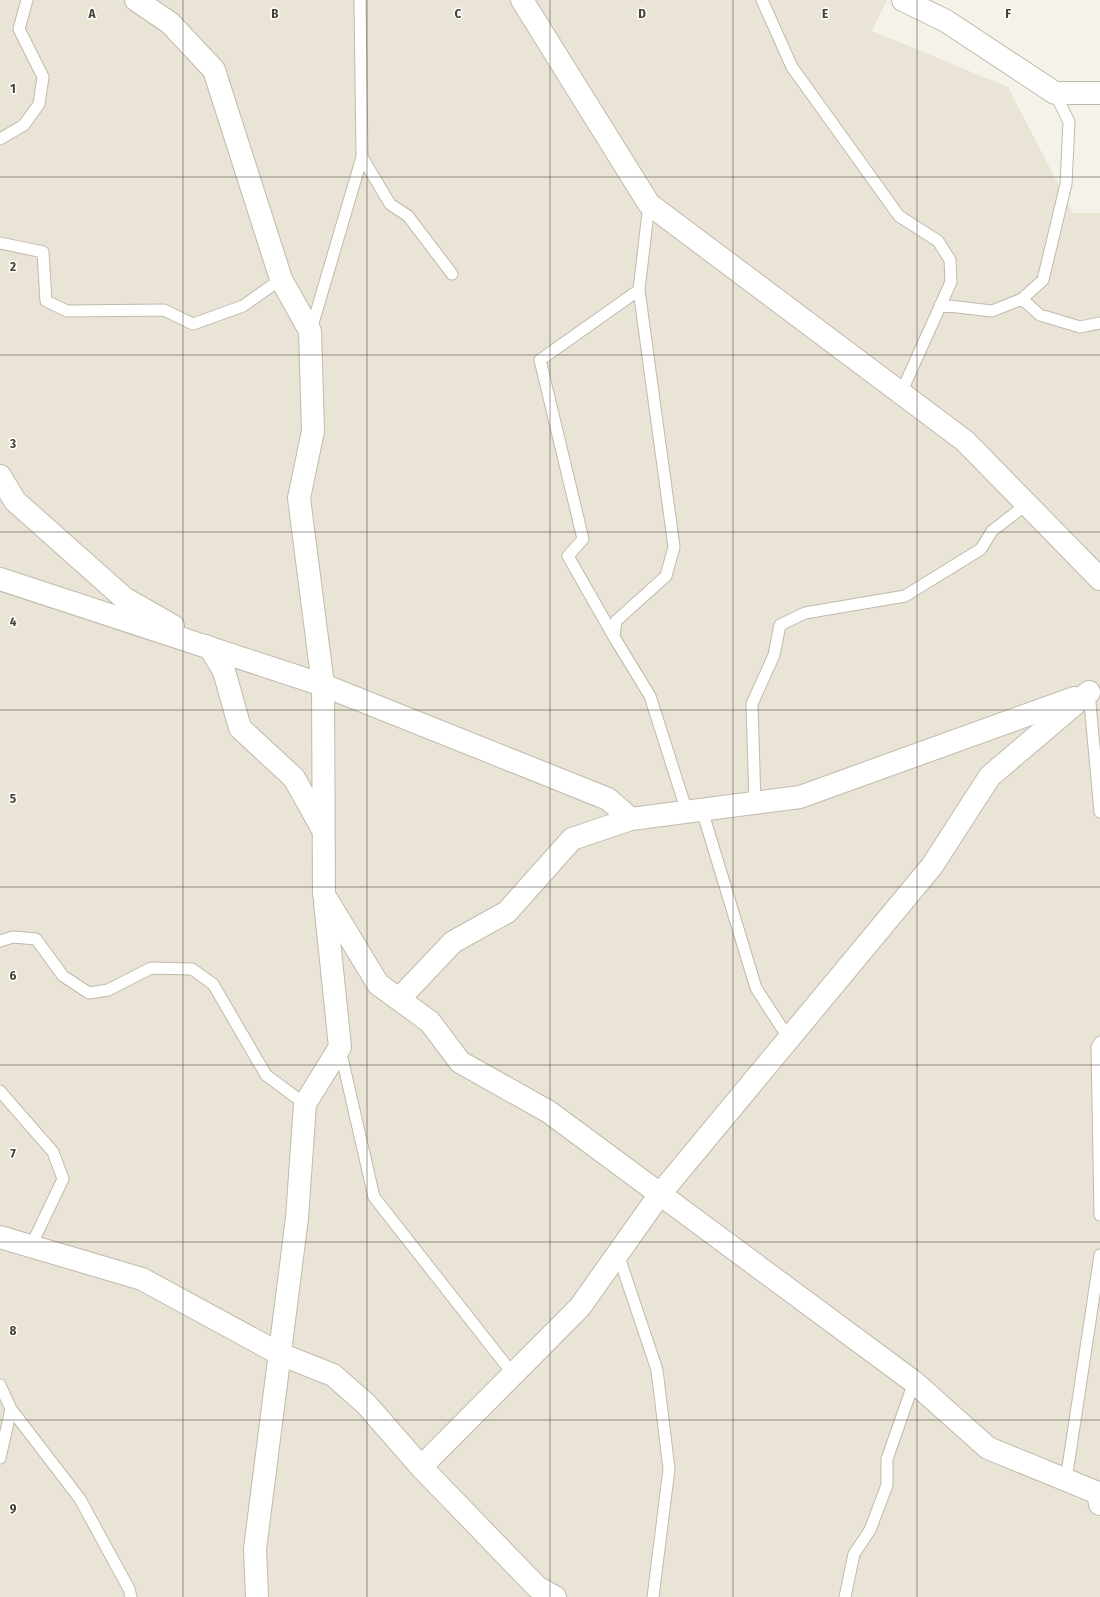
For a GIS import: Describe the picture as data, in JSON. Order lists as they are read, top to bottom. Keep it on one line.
{"grid":{"columns":["A","B","C","D","E","F"],"rows":["1","2","3","4","5","6","7","8","9"]}}
